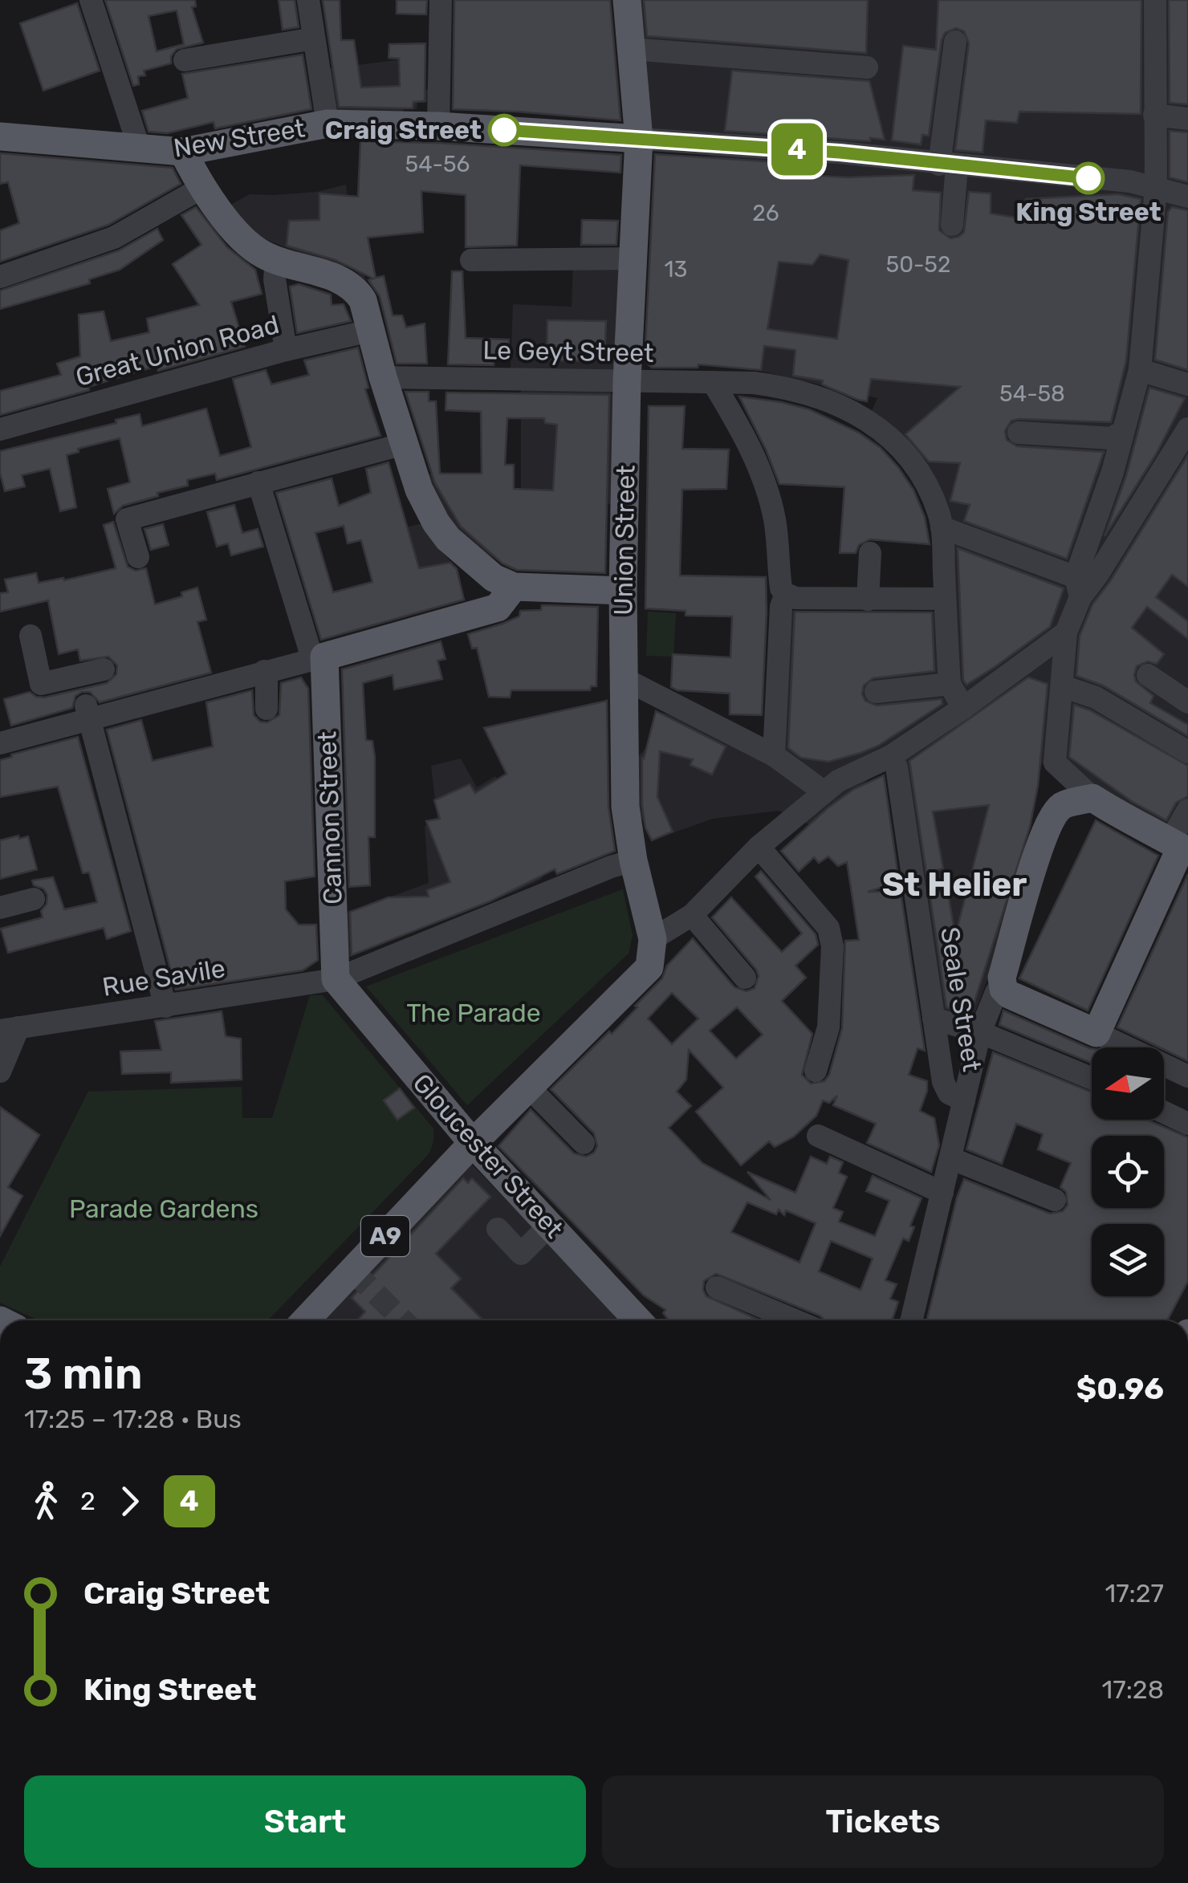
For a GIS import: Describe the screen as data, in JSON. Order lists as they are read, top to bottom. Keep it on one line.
{"streets":{"main road":["New Street","Union Street","Cannon Street","Gloucester Street","A9"],"street":["Great Union Road","Le Geyt Street","Rue Savile","Seale Street"]},"crossings":[["New Street","Union Street"],["Le Geyt Street","Union Street"],["Cannon Street","Rue Savile"],["Cannon Street","Gloucester Street"],["Rue Savile","Gloucester Street"],["Gloucester Street","A9"]],"districts":["St Helier"],"parks":["The Parade","Parade Gardens"],"places":["Craig Street","King Street"],"lines":["bus line 4"],"house_numbers":["54-56","26","50-52","13","54-58"],"north":"left","page":{"on_map":"4","heading":["3 min","17:25 – 17:28 · Bus","$0.96"],"legs":["2","4"],"list":[{"name":"Craig Street","value":"17:27"},{"name":"King Street","value":"17:28"}],"buttons":["Start","Tickets"]}}
